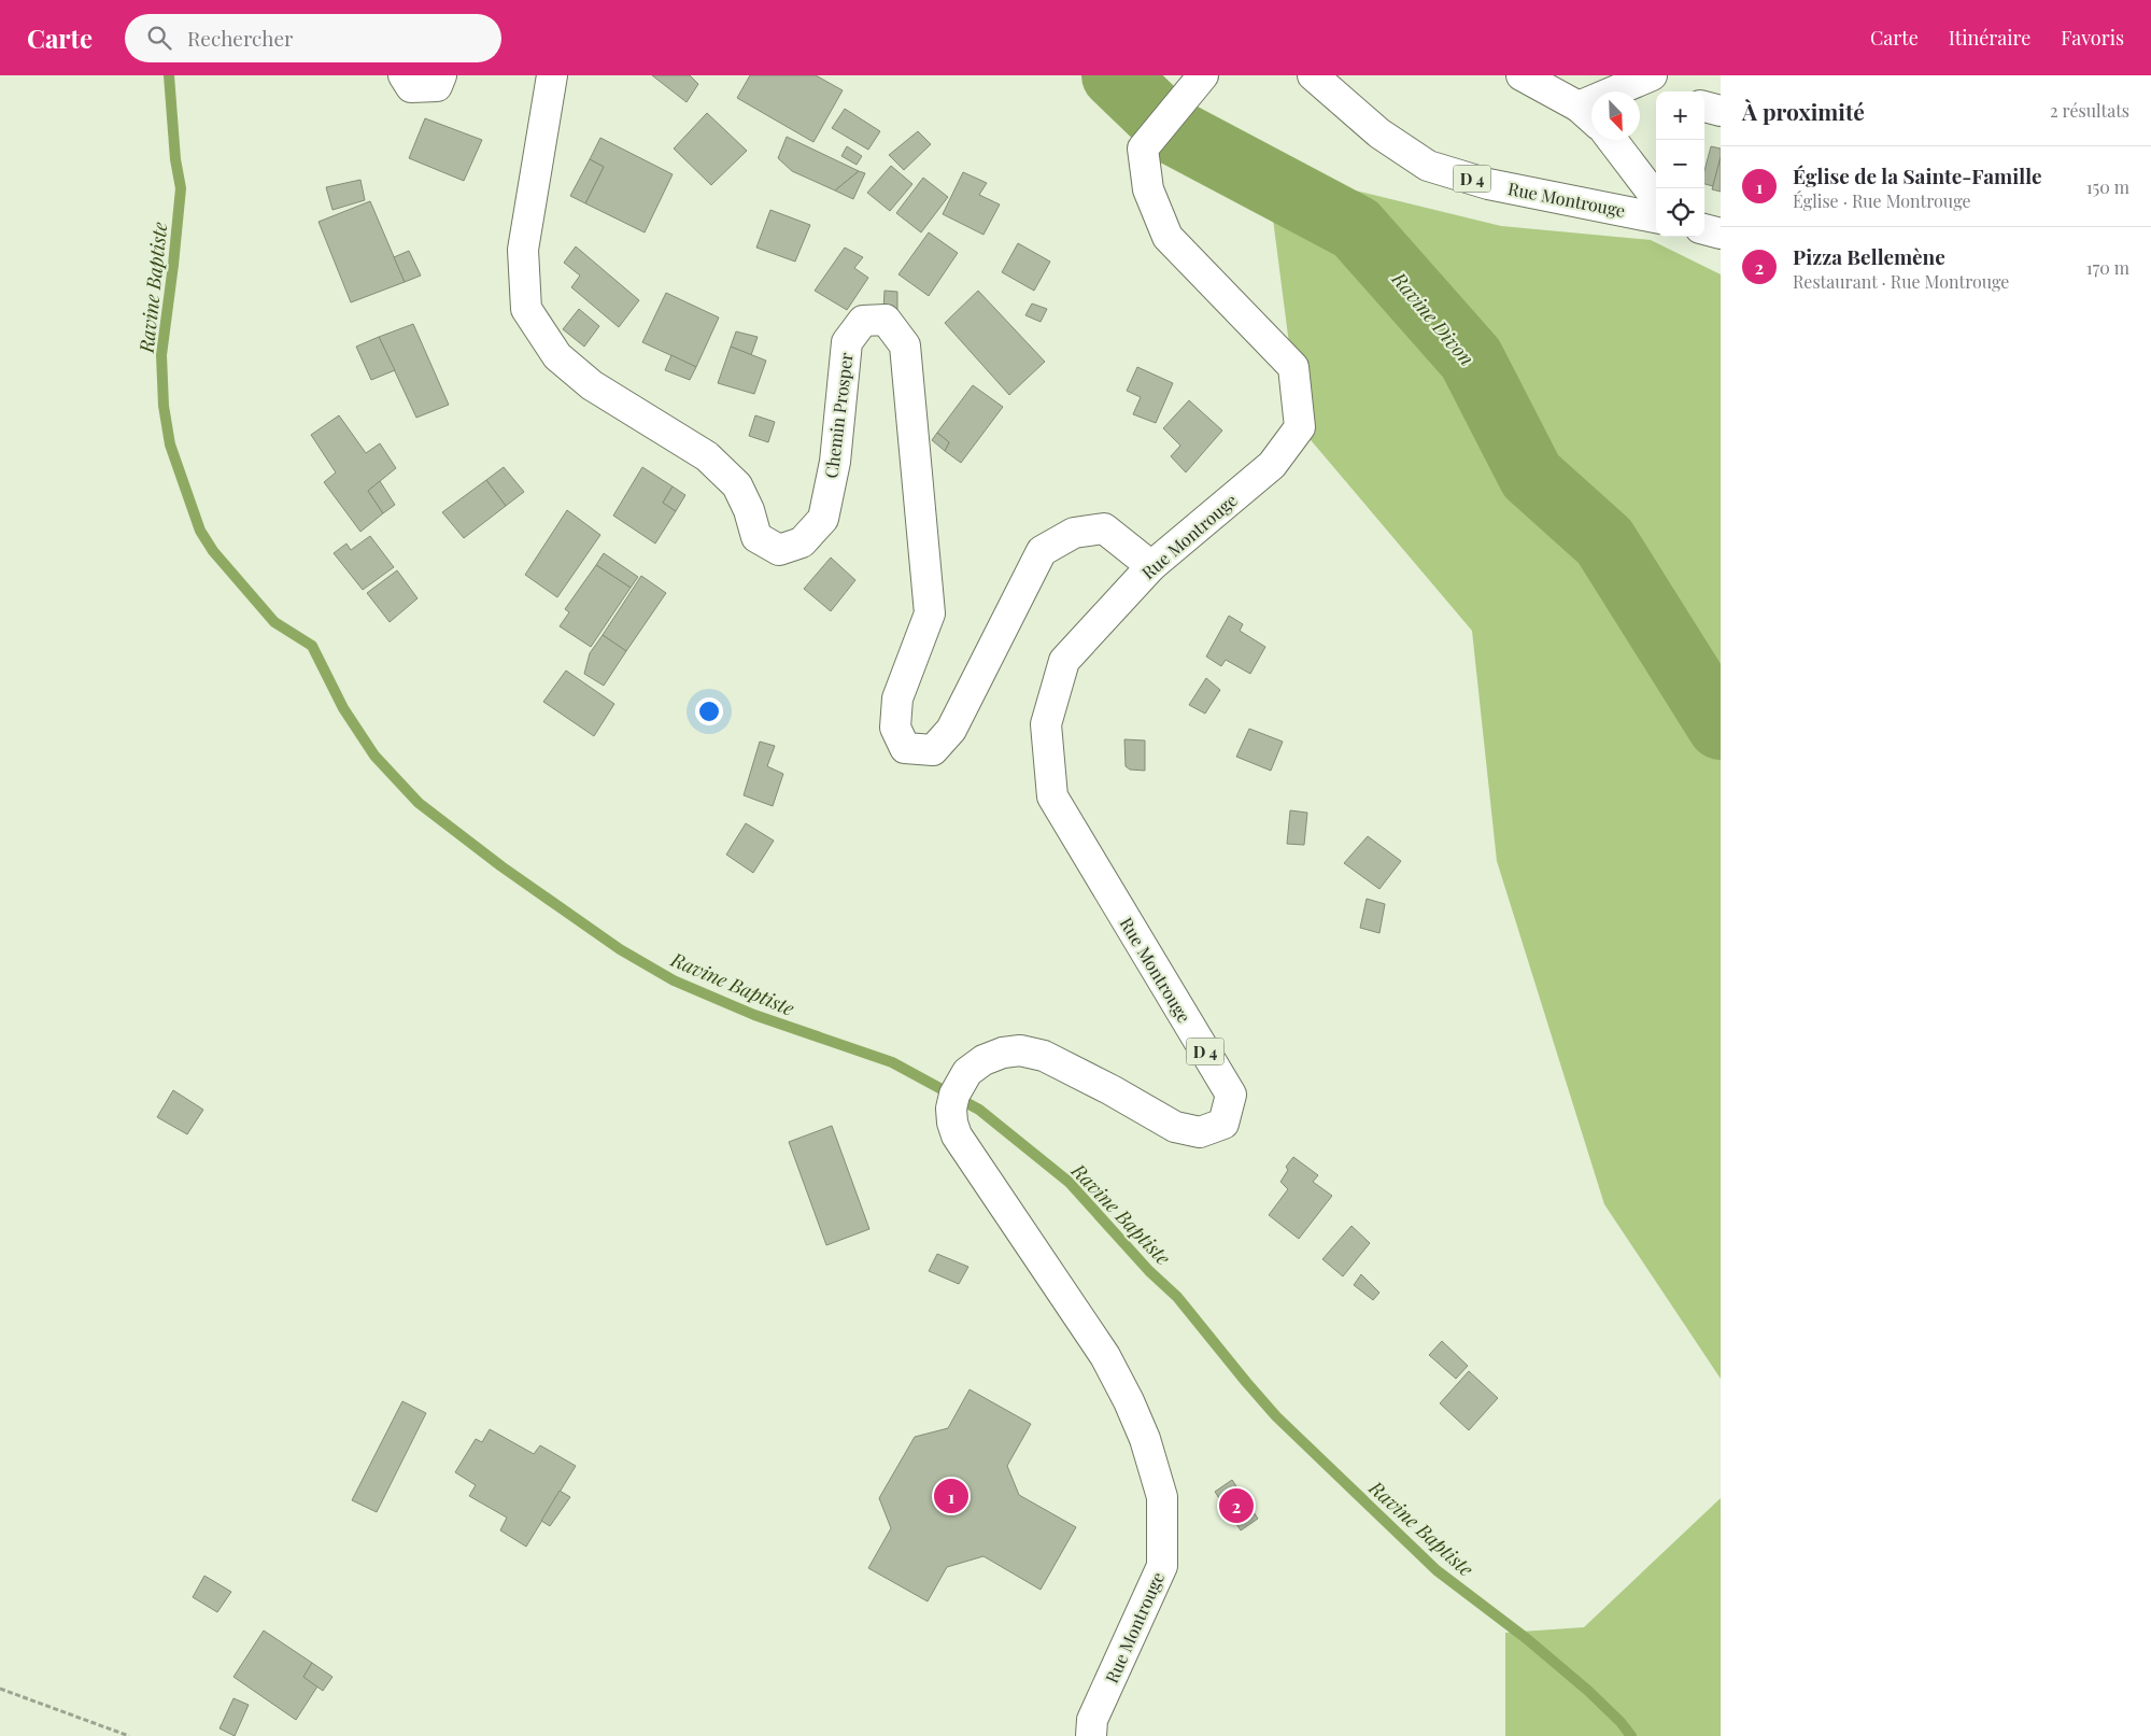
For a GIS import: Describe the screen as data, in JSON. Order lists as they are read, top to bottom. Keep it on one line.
{"streets":{"main road":["D 4","Rue Montrouge","Chemin Prosper"]},"crossings":[["Rue Montrouge","Chemin Prosper"]],"water":["Ravine Baptiste","Ravine Divon"],"north":"bottom right","page":{"header":"Carte","search":"Rechercher","nav":["Carte","Itinéraire","Favoris"],"heading":["À proximité","2 résultats"],"map_buttons":["+","−"],"list":[{"mark":"1","name":"Église de la Sainte-Famille","note":"Église · Rue Montrouge","value":"150 m"},{"mark":"2","name":"Pizza Bellemène","note":"Restaurant · Rue Montrouge","value":"170 m"}],"pins":["1","2"]}}
